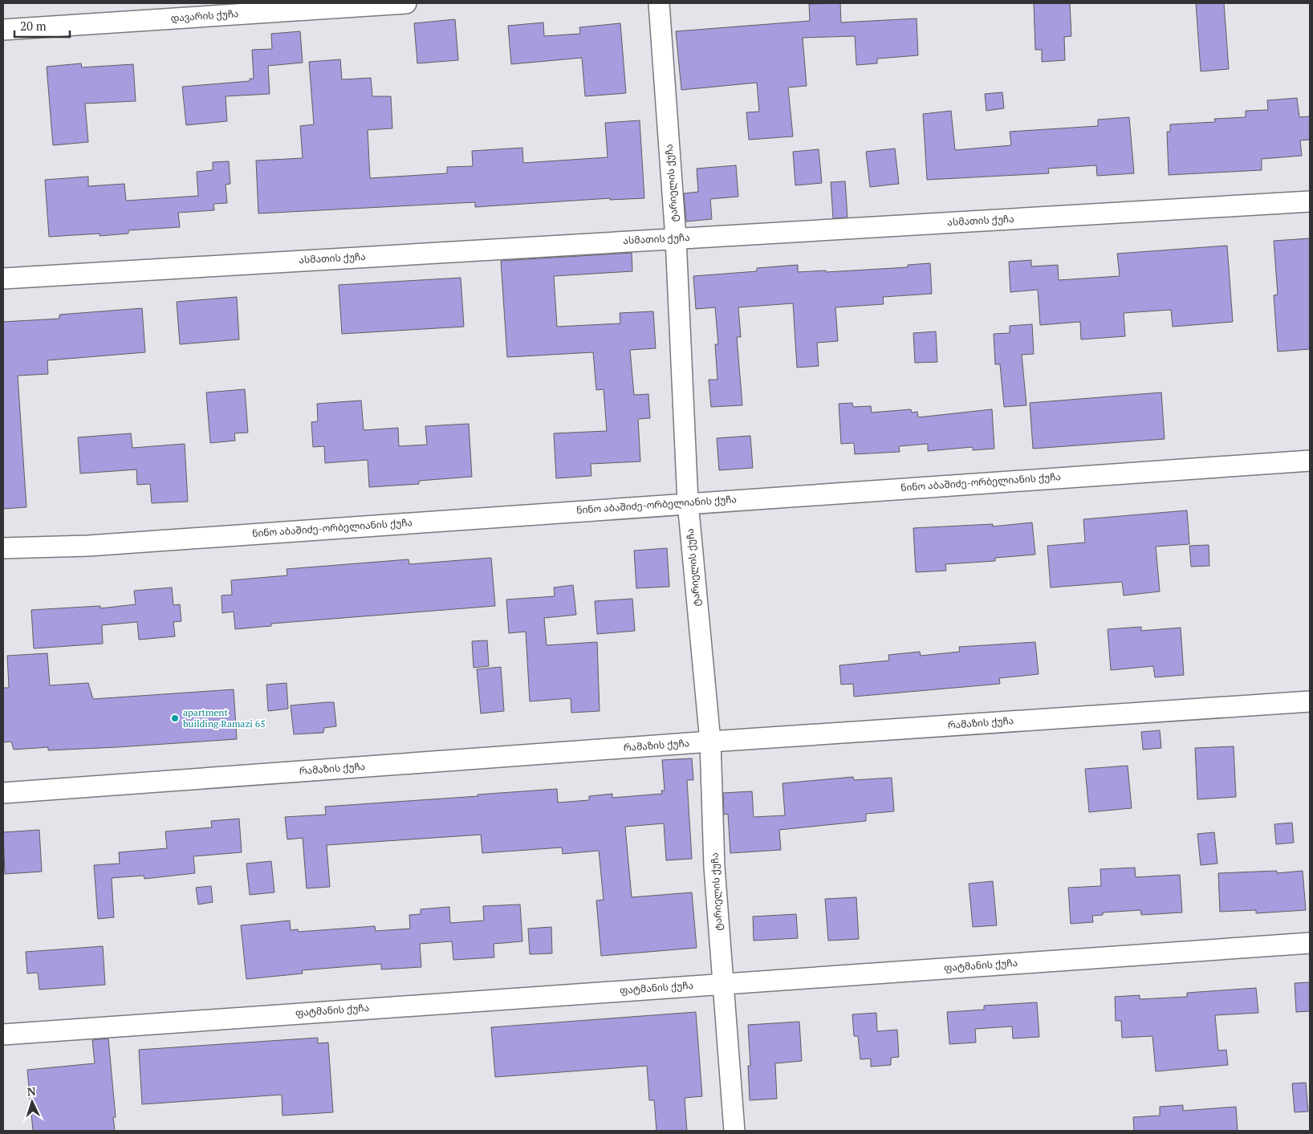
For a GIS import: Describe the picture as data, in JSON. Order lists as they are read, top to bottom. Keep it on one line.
{"streets":{"street":["დავარის ქუჩა","ტარიელის ქუჩა","ასმათის ქუჩა","ნინო აბაშიძე-ორბელიანის ქუჩა","რამაზის ქუჩა","ფატმანის ქუჩა"]},"crossings":[["ტარიელის ქუჩა","ასმათის ქუჩა"],["ტარიელის ქუჩა","ნინო აბაშიძე-ორბელიანის ქუჩა"],["ტარიელის ქუჩა","რამაზის ქუჩა"],["ტარიელის ქუჩა","ფატმანის ქუჩა"]],"places":["apartment building Ramazi 65"],"scale_bar":"20 m","north":"top"}
